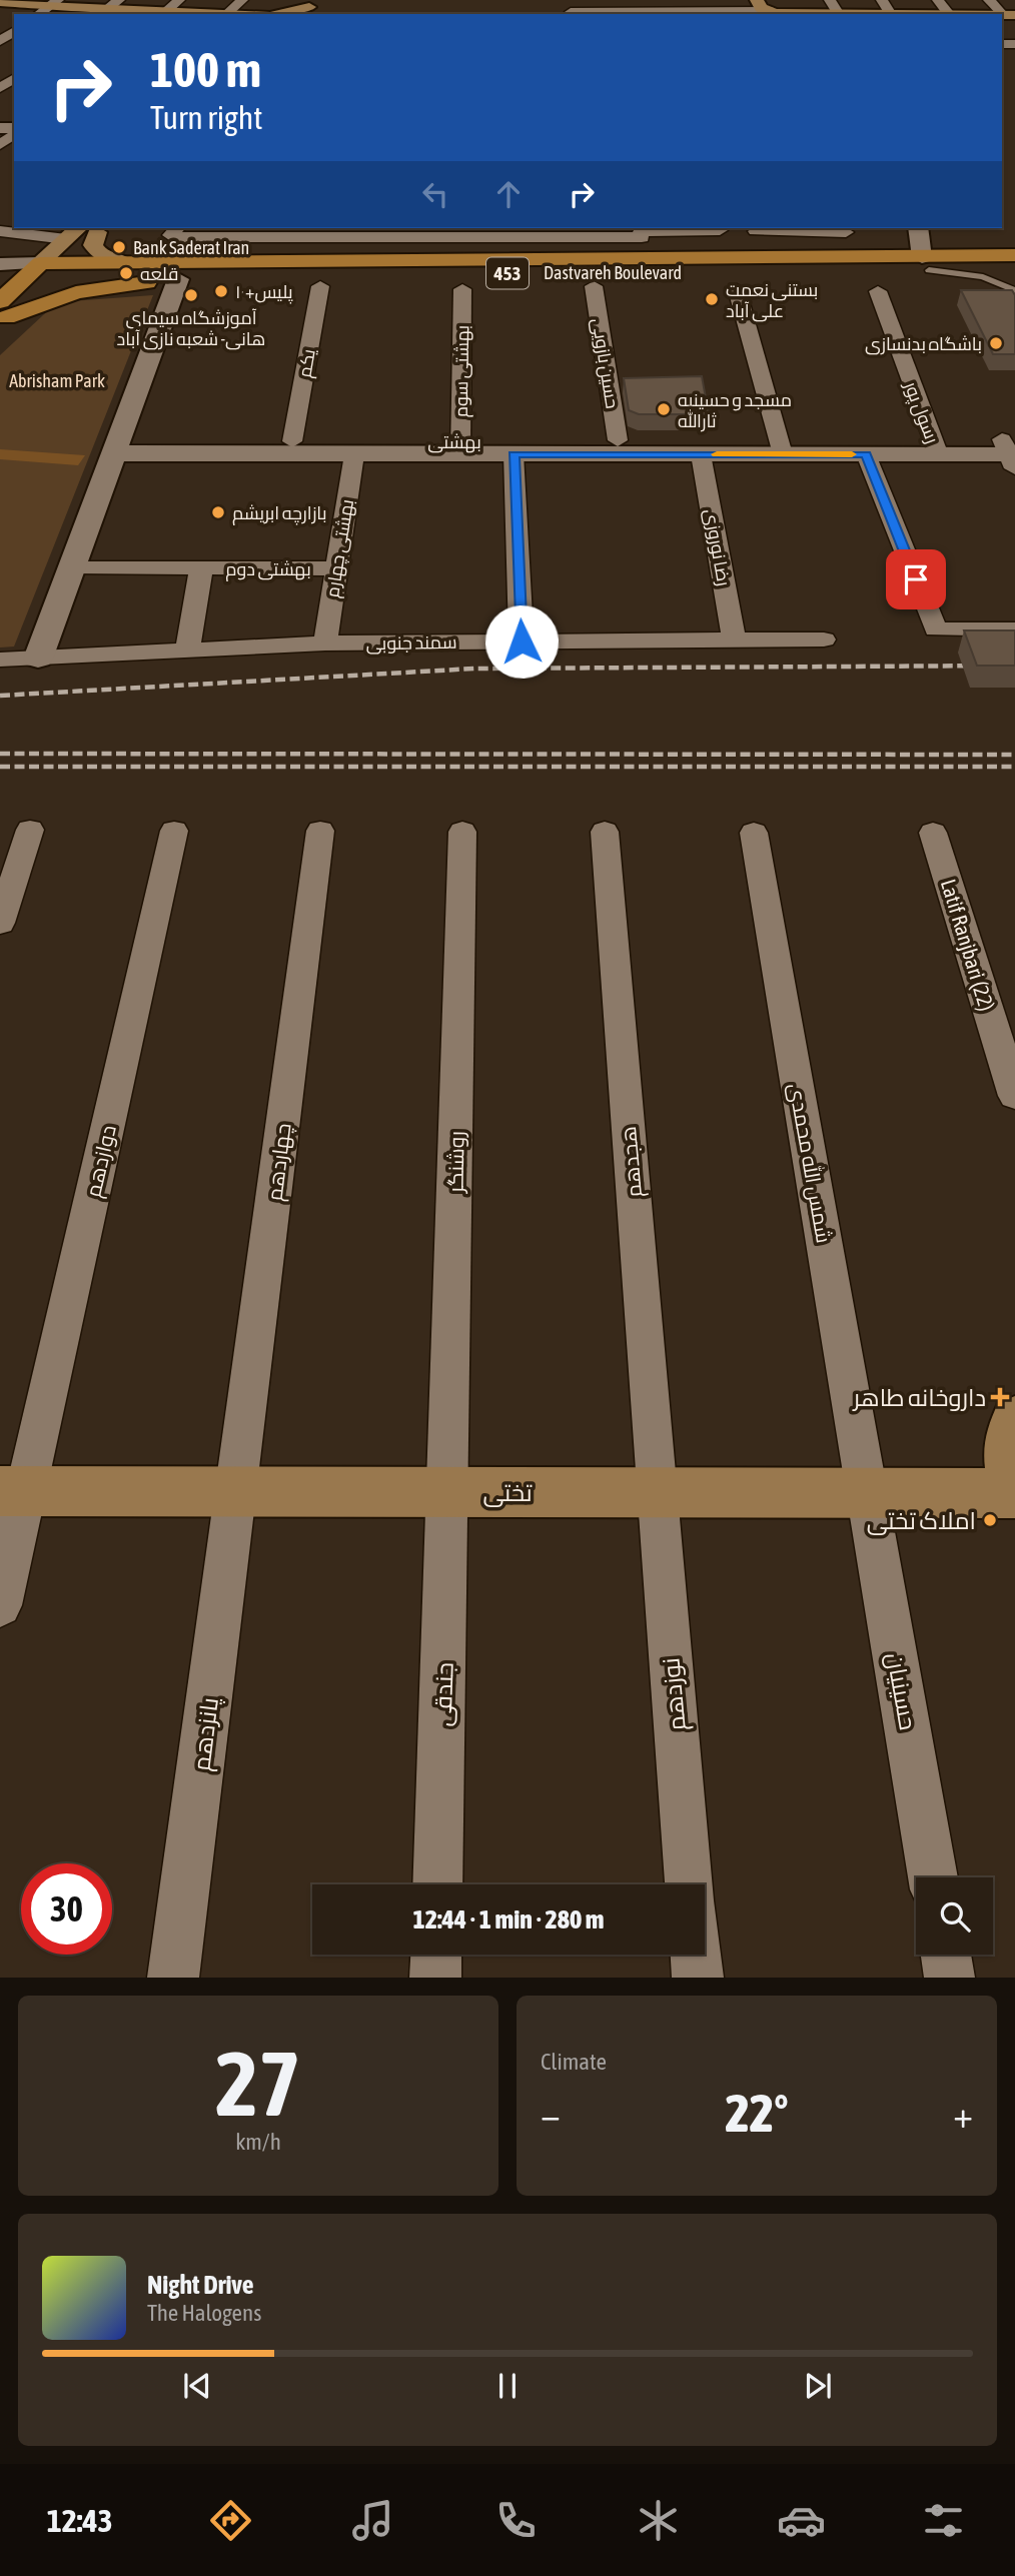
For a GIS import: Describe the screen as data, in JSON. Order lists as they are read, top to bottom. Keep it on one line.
{"streets":{"main road":["Dastvareh Boulevard","453","تختی"],"street":["یکم","حسین بازویی","بهشتی سوم","رسول پور","بهشتی","رضا نوروزی","بهشتی چهارم","بهشتی دوم","سمند جنوبی","Latif Ranjbari (22)","دوازدهم","چهاردهم","روشنگر","هجدهم","شمس الله محمدی","حسینیان","جندقی","نوزدهم","پانزدهم"]},"crossings":[["یکم","بهشتی"],["حسین بازویی","بهشتی"],["بهشتی سوم","بهشتی"],["رسول پور","بهشتی"],["رضا نوروزی","سمند جنوبی"],["بهشتی چهارم","بهشتی دوم"],["بهشتی چهارم","سمند جنوبی"],["بهشتی دوم","سمند جنوبی"],["دوازدهم","تختی"],["چهاردهم","تختی"],["چهاردهم","پانزدهم"],["روشنگر","تختی"],["روشنگر","جندقی"],["هجدهم","تختی"],["هجدهم","نوزدهم"],["شمس الله محمدی","تختی"],["شمس الله محمدی","حسینیان"],["تختی","حسینیان"],["تختی","جندقی"],["تختی","نوزدهم"],["تختی","پانزدهم"]],"parks":["Abrisham Park"],"places":{"other":["Bank Saderat Iran","قلعه","پلیس+۱۰","آموزشگاه سیمای هانی- شعبه نازی آباد","بستنی نعمت علی آباد","باشگاه بدنسازی","مسجد و حسینیه ثارالله","بازارچه ابریشم","املاک تختی"],"health":["داروخانه طاهر"]},"page":{"turn":["100 m","Turn right"],"limit":"30","trip":"12:44 · 1 min · 280 m","tile":[["27","km/h"],"Climate"],"heat":["−","22°","+"],"song":["Night Drive","The Halogens"],"tabs":"12:43"}}
